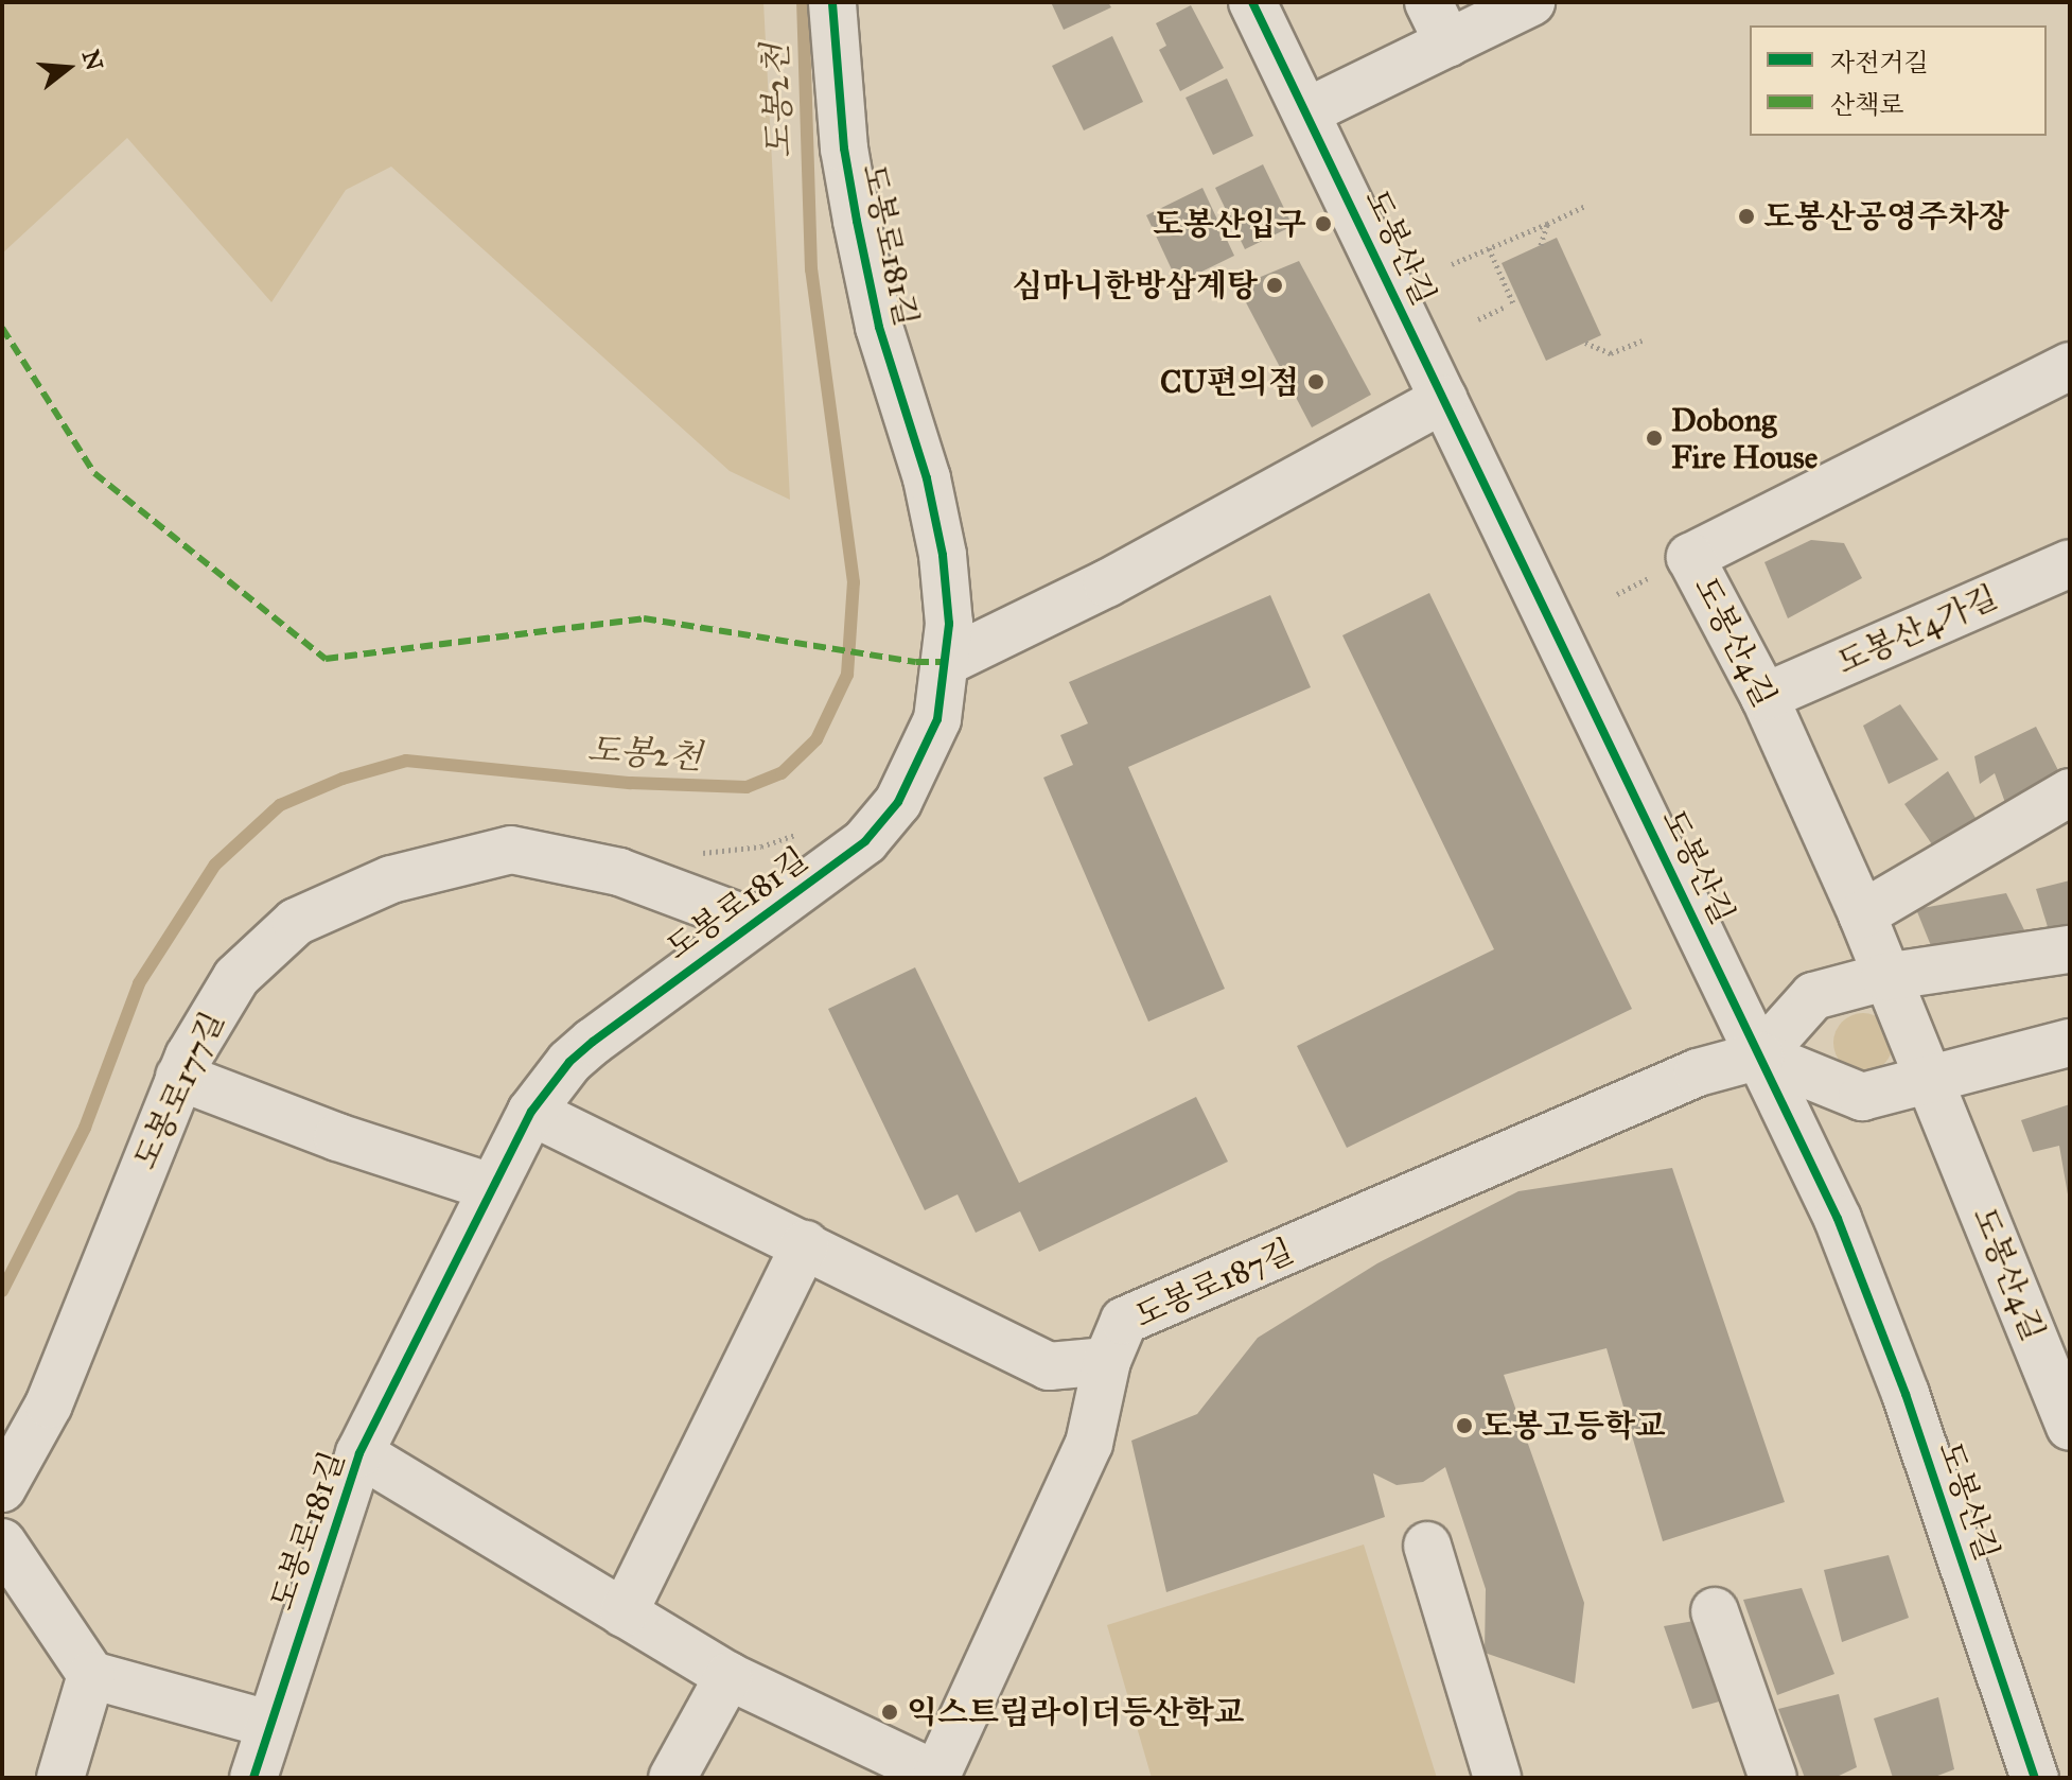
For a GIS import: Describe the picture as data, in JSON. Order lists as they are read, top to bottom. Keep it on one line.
{"streets":{"street":["도봉로181길","도봉산길","도봉산4가길","도봉산4길","도봉로177길","도봉로187길"]},"crossings":[["도봉로181길","도봉로177길"],["도봉로181길","도봉로187길"],["도봉산길","도봉로187길"],["도봉산4가길","도봉산4길"]],"water":["도봉2천"],"places":["도봉산공영주차장","도봉산입구","심마니한방삼계탕","CU편의점","Dobong Fire House","도봉고등학교","익스트림라이더등산학교"],"legend":["자전거길","산책로"],"north":"right"}
